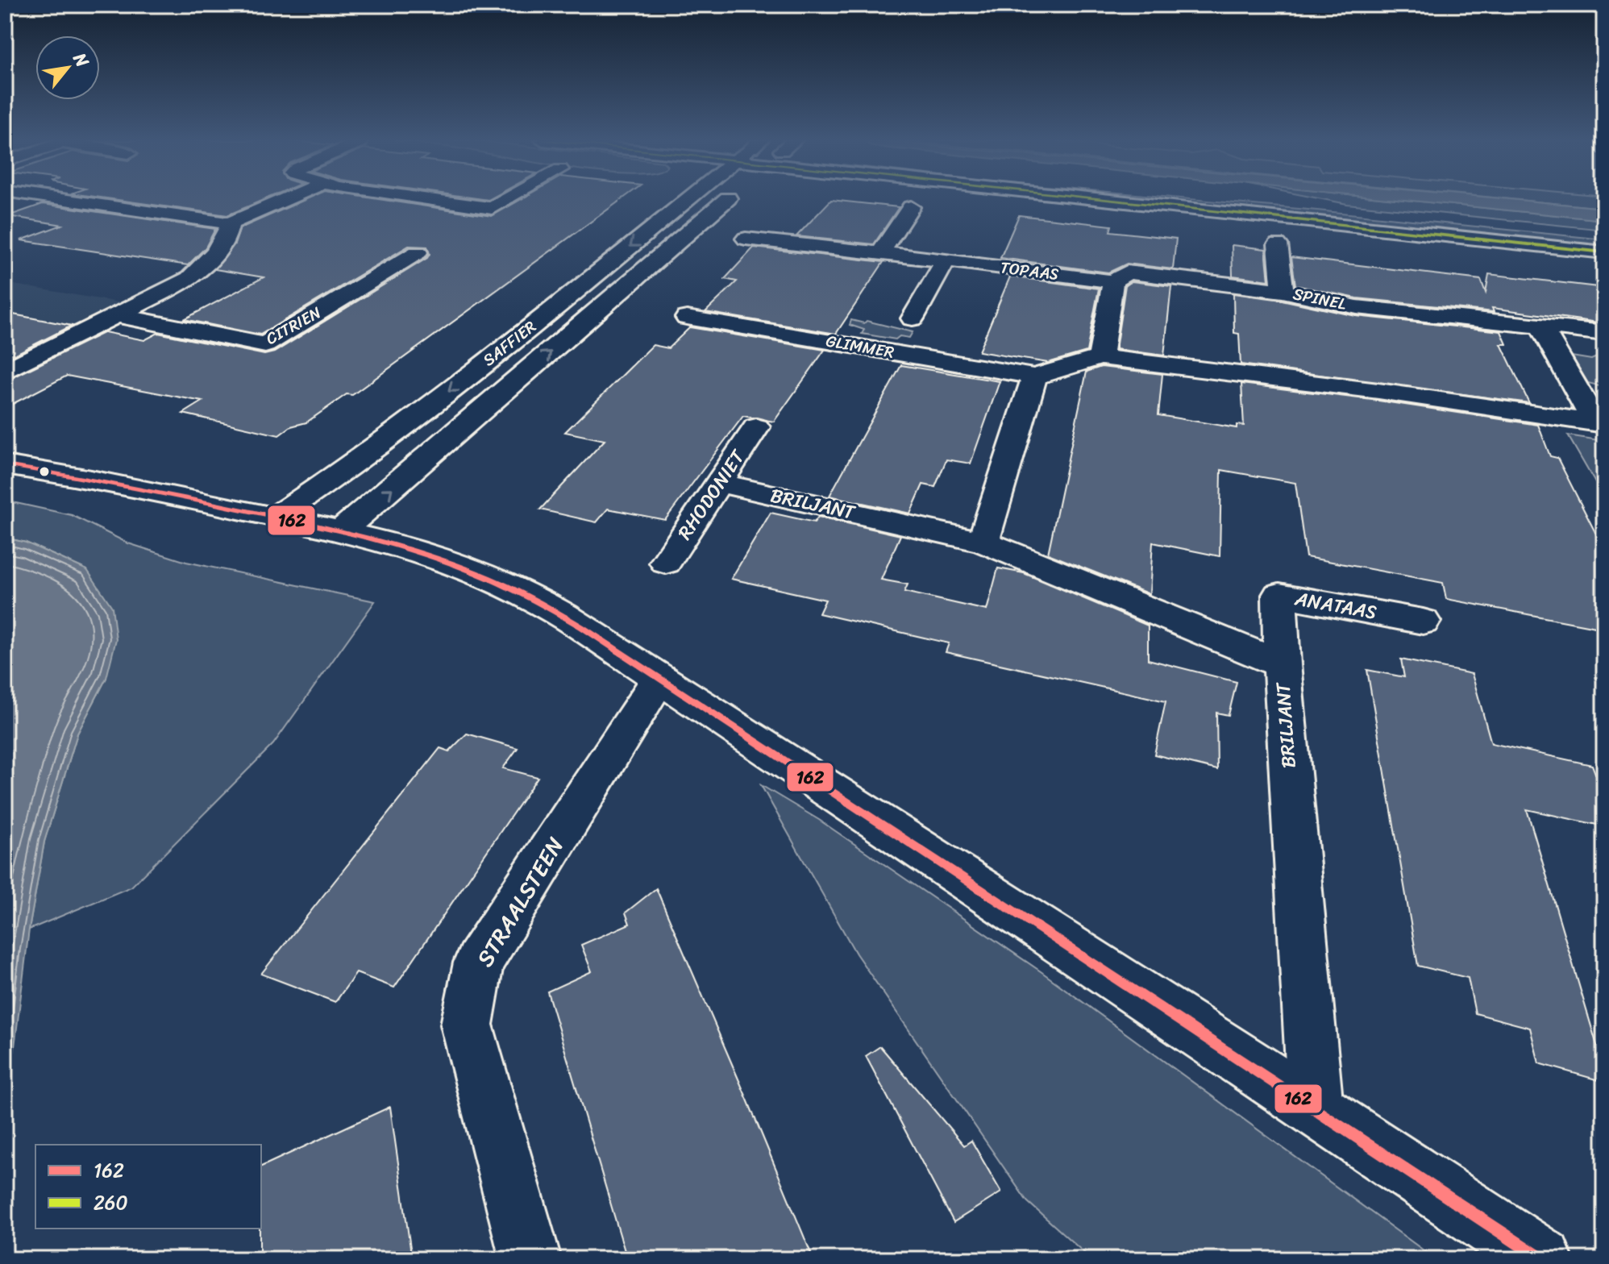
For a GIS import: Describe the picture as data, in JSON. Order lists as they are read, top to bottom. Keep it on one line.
{"streets":{"street":["TOPAAS","SPINEL","CITRIEN","SAFFIER","GLIMMER","RHODONIET","BRILJANT","ANATAAS","STRAALSTEEN"]},"crossings":[["TOPAAS","SPINEL"],["RHODONIET","BRILJANT"],["BRILJANT","ANATAAS"]],"lines":["transit line 260","transit line 162"],"legend":["162","260"],"north":"top right"}
